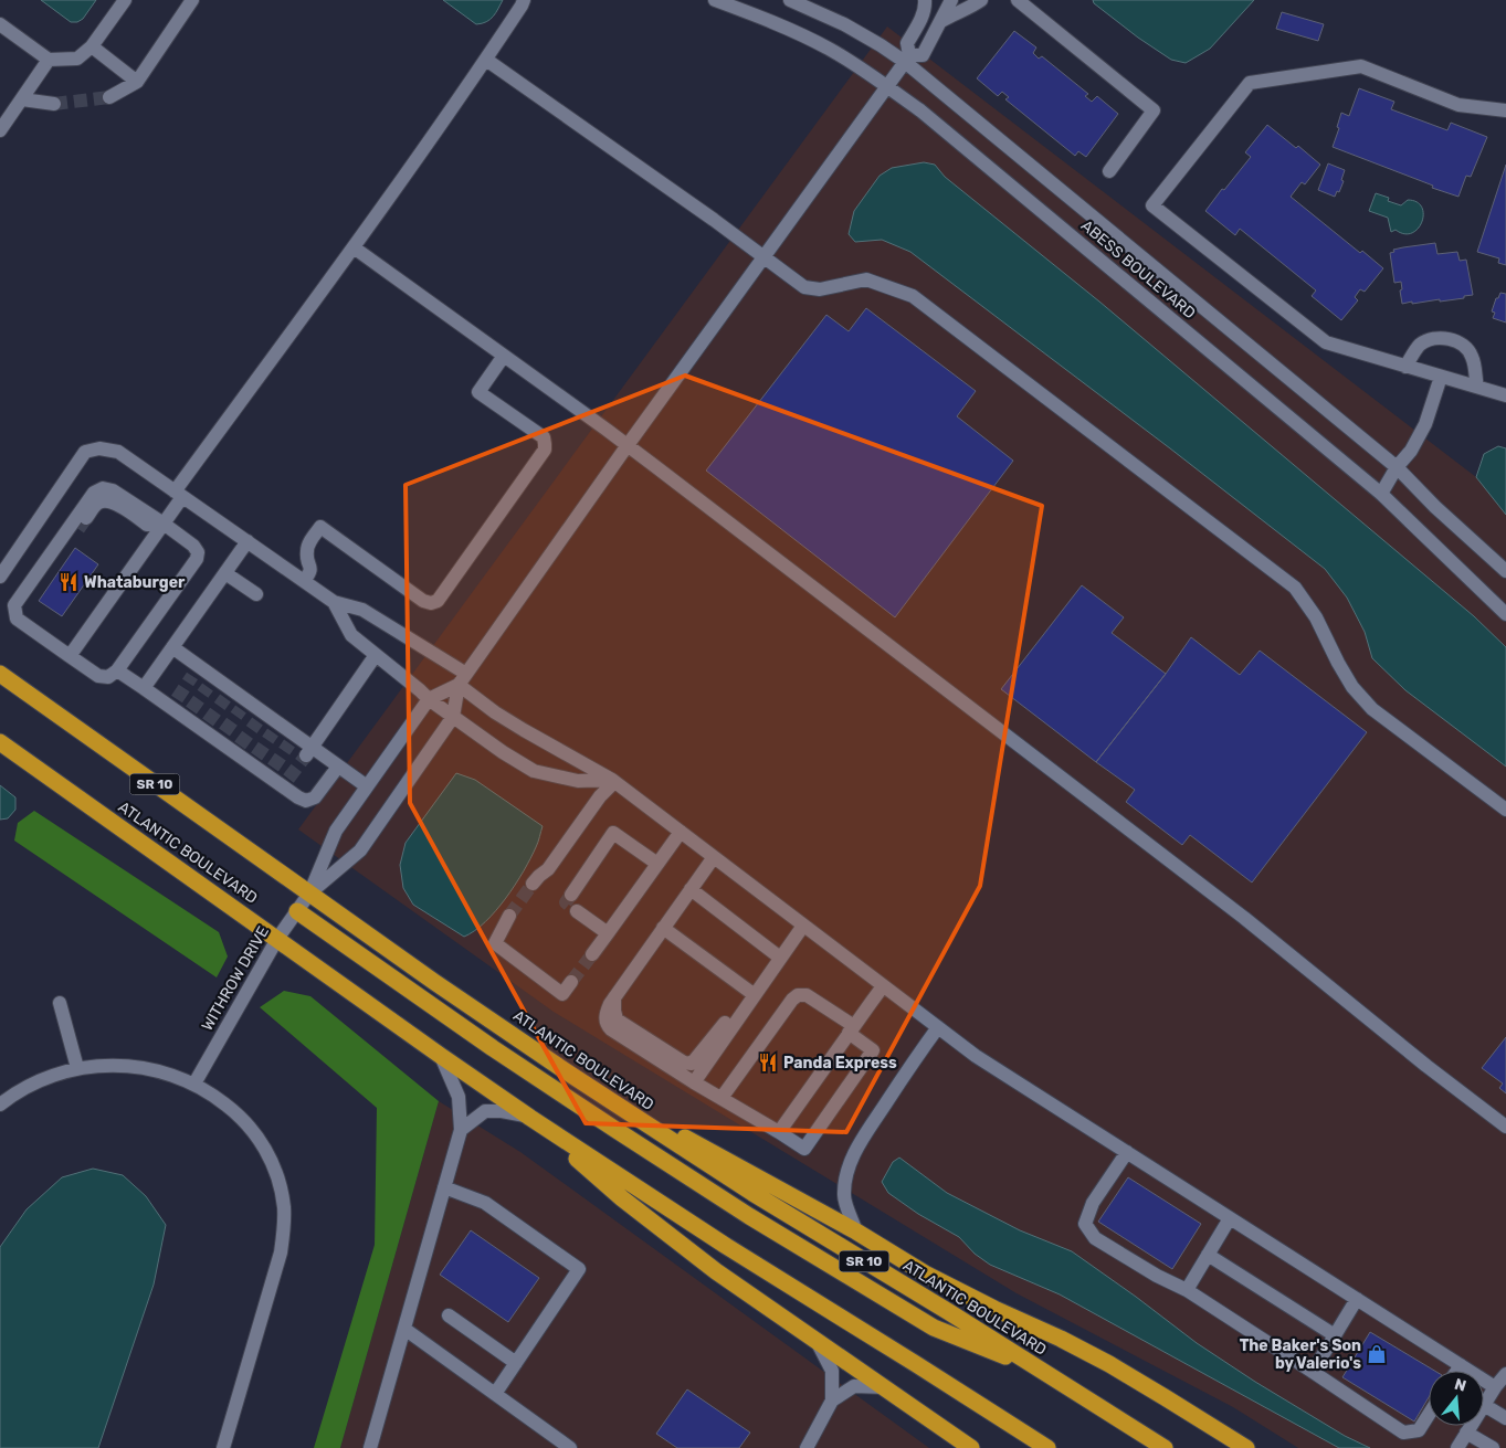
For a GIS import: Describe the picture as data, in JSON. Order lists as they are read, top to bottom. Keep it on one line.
{"streets":{"highway":["SR 10","ATLANTIC BOULEVARD"],"street":["ABESS BOULEVARD","WITHROW DRIVE"]},"crossings":[["ATLANTIC BOULEVARD","WITHROW DRIVE"]],"places":{"restaurant":["Whataburger","Panda Express"],"shop":["The Baker's Son by Valerio's"]},"north":"top"}
